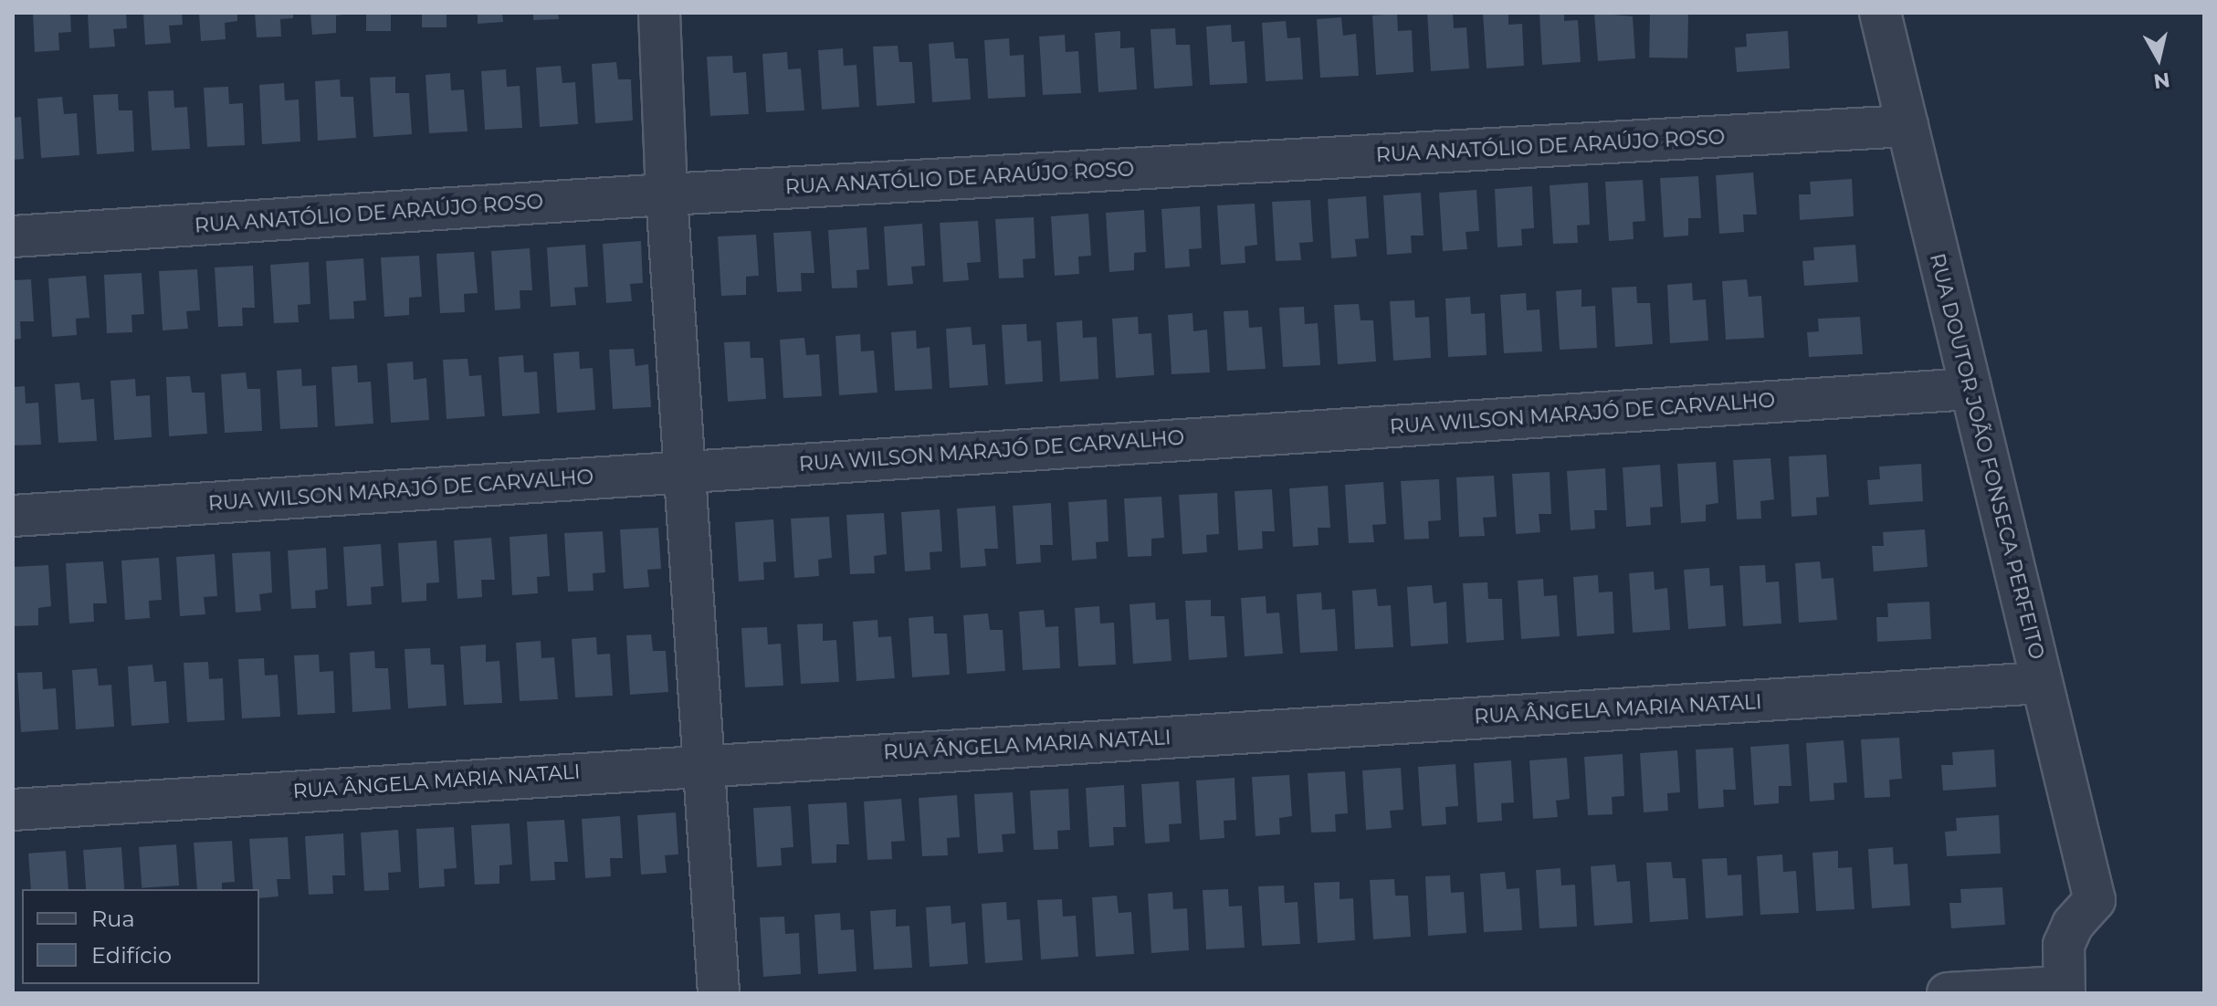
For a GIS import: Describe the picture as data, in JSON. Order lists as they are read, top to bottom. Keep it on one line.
{"streets":{"street":["RUA ANATÓLIO DE ARAÚJO ROSO","RUA WILSON MARAJÓ DE CARVALHO","RUA DOUTOR JOÃO FONSECA PERFEITO","RUA ÂNGELA MARIA NATALI"]},"crossings":[["RUA ANATÓLIO DE ARAÚJO ROSO","RUA DOUTOR JOÃO FONSECA PERFEITO"],["RUA WILSON MARAJÓ DE CARVALHO","RUA DOUTOR JOÃO FONSECA PERFEITO"],["RUA DOUTOR JOÃO FONSECA PERFEITO","RUA ÂNGELA MARIA NATALI"]],"legend":["Rua","Edifício"],"north":"bottom"}
